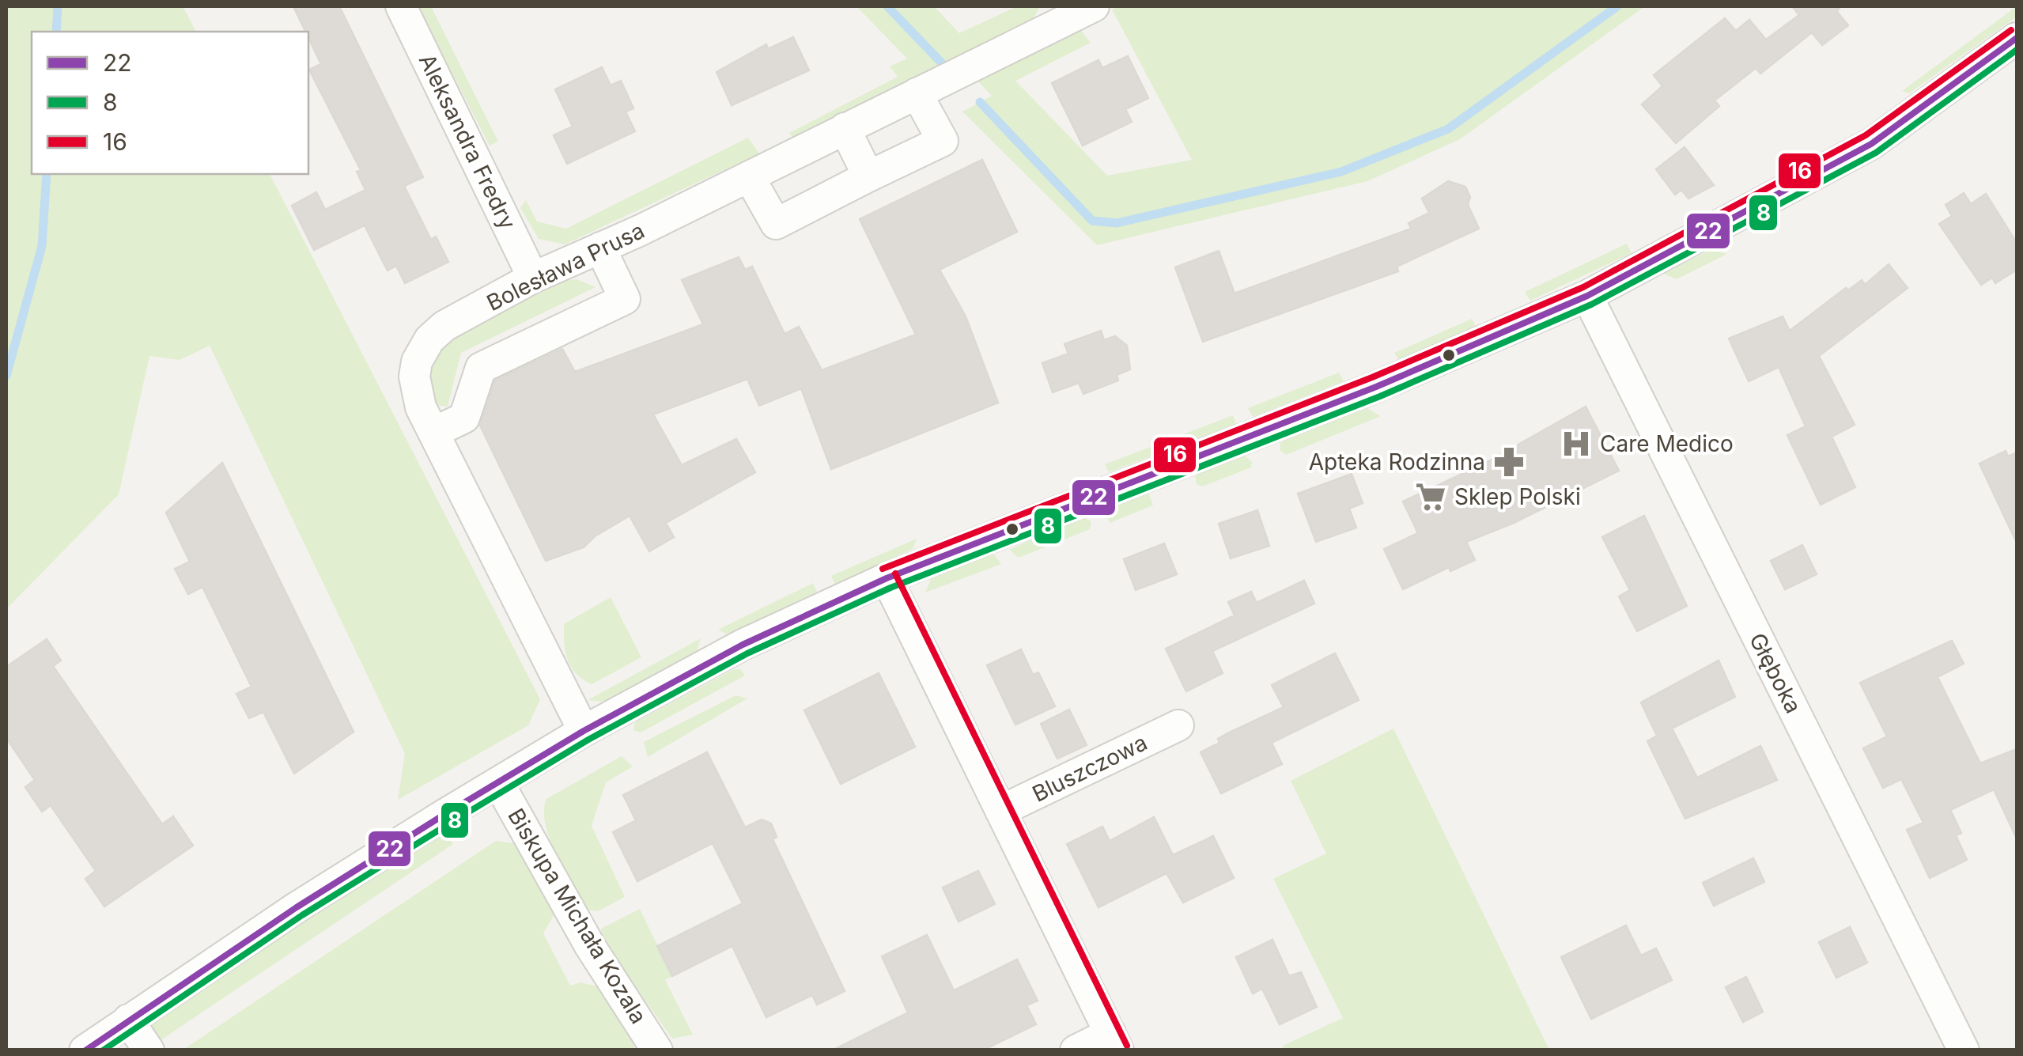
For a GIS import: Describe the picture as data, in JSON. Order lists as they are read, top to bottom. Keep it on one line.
{"streets":{"street":["Aleksandra Fredry","Bolesława Prusa","Głęboka","Bluszczowa","Biskupa Michała Kozala"]},"crossings":[["Aleksandra Fredry","Bolesława Prusa"]],"places":{"hospital":["Care Medico"],"pharmacy":["Apteka Rodzinna"],"supermarket":["Sklep Polski"]},"lines":["transit line 16","transit line 22","transit line 8"],"legend":["22","8","16"]}
